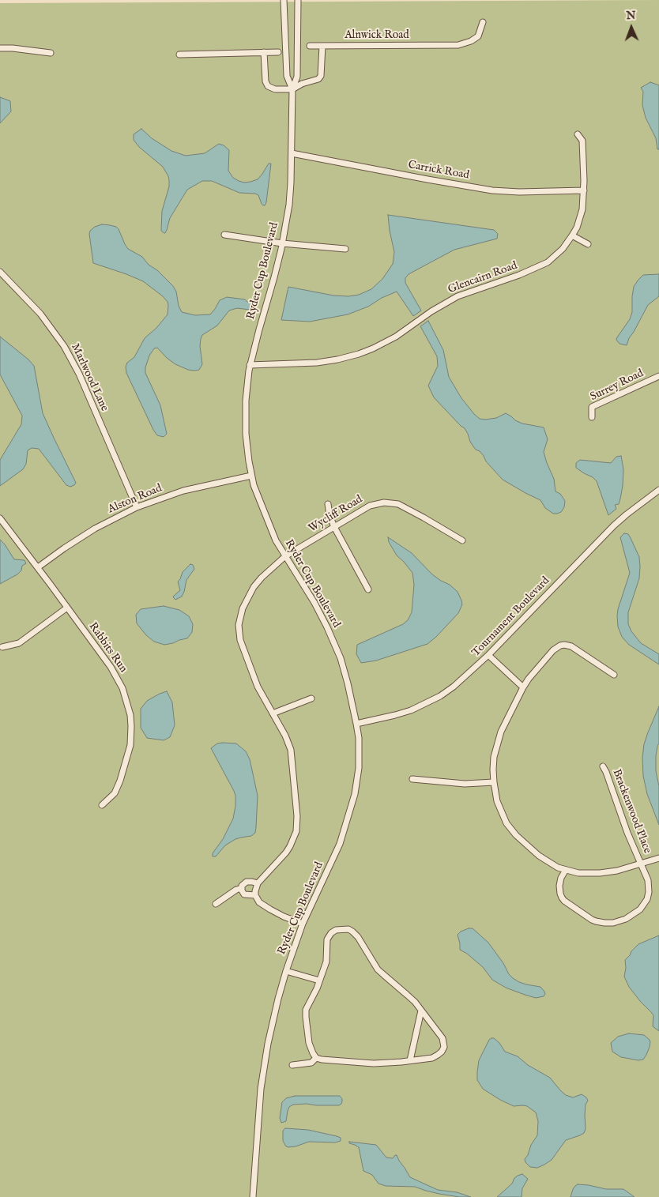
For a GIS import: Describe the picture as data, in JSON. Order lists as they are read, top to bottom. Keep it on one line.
{"streets":{"street":["Alnwick Road","Carrick Road","Ryder Cup Boulevard","Glencairn Road","Marlwood Lane","Surrey Road","Alston Road","Wycliff Road","Tournament Boulevard","Rabbits Run","Brackenwood Place"]},"crossings":[["Carrick Road","Ryder Cup Boulevard"],["Carrick Road","Glencairn Road"],["Ryder Cup Boulevard","Glencairn Road"],["Ryder Cup Boulevard","Alston Road"],["Ryder Cup Boulevard","Wycliff Road"],["Ryder Cup Boulevard","Tournament Boulevard"],["Marlwood Lane","Alston Road"],["Alston Road","Rabbits Run"]],"north":"top"}
